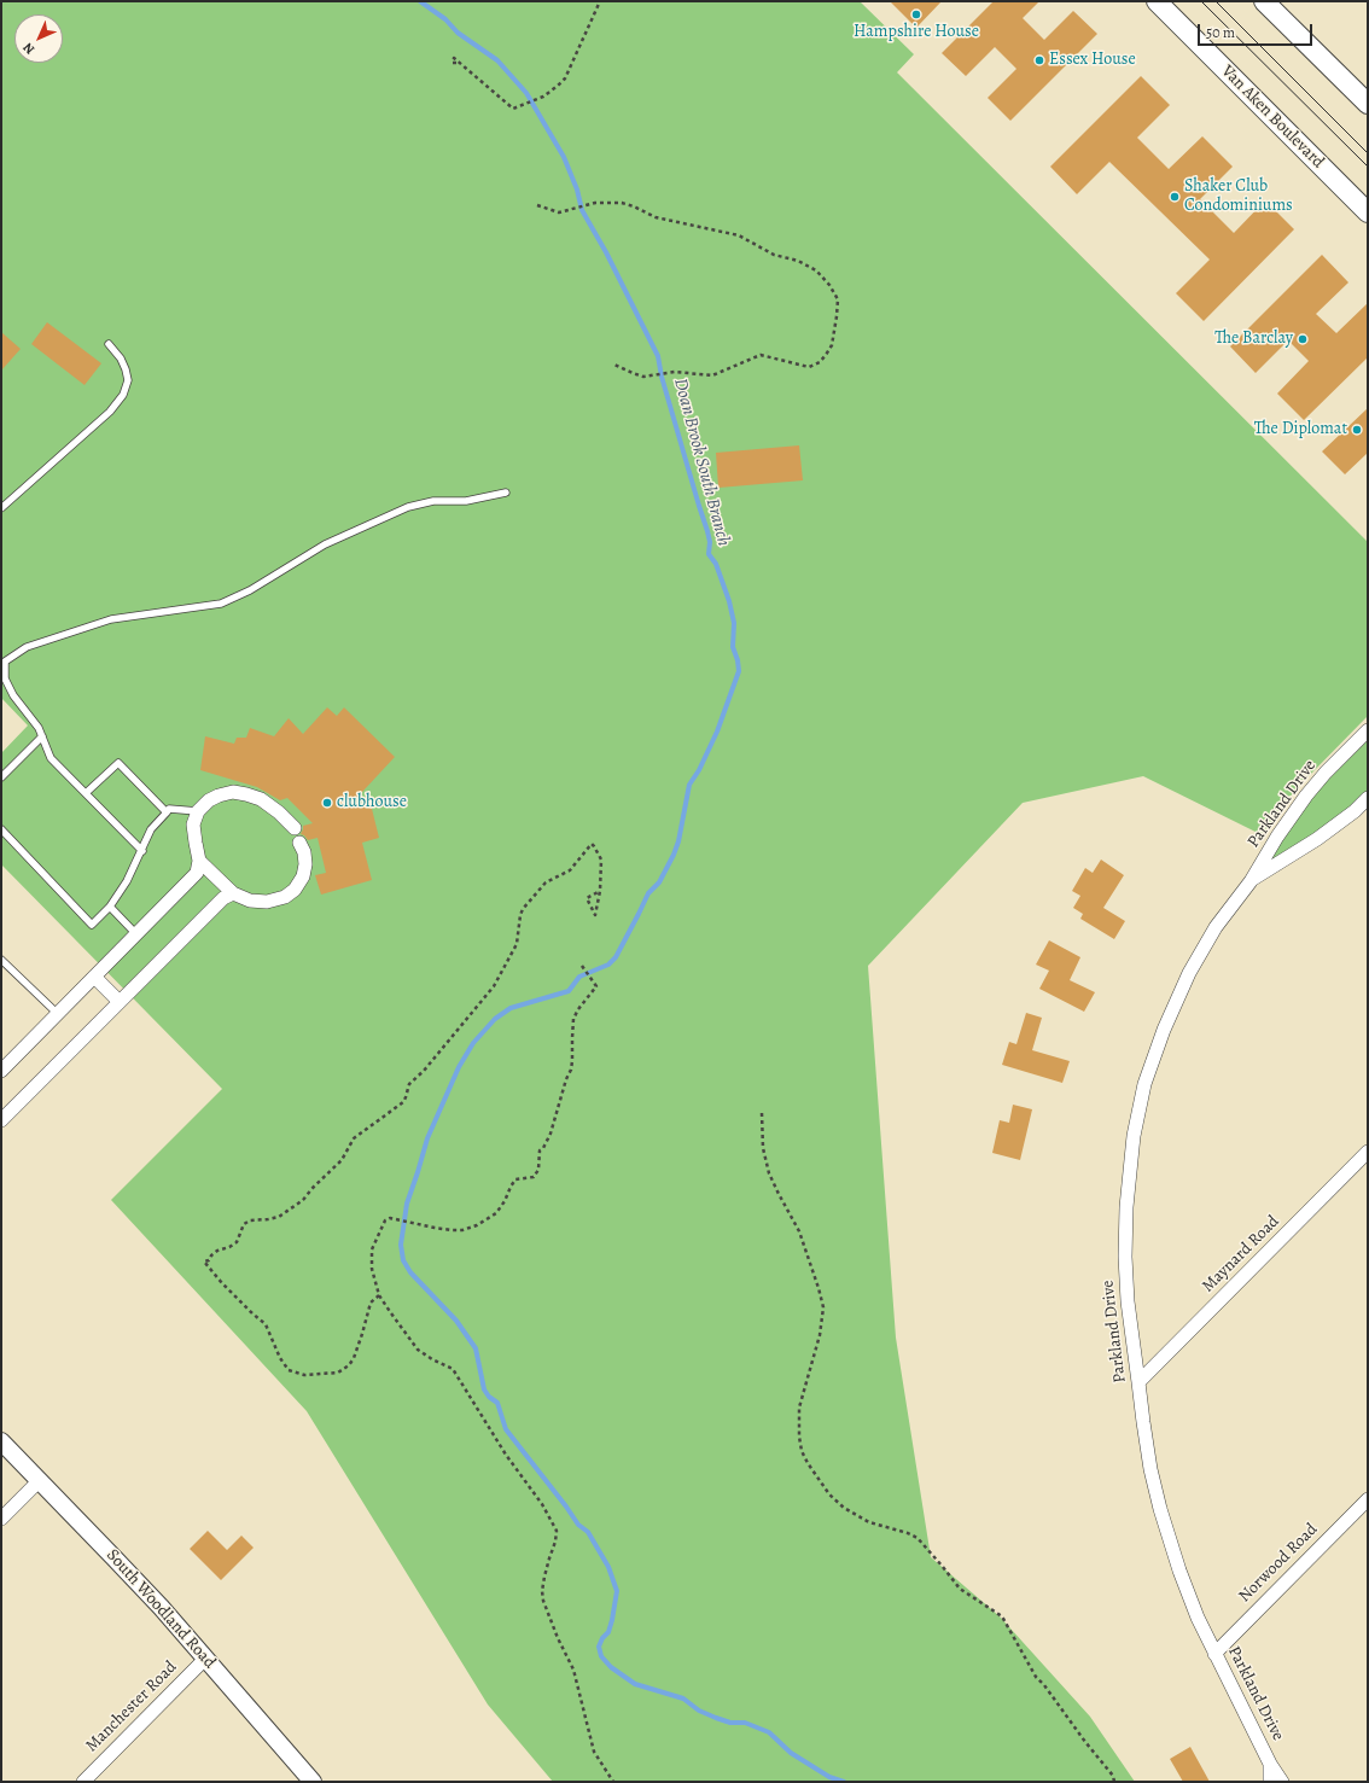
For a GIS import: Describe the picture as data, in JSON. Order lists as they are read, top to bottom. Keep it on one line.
{"streets":{"main road":["Van Aken Boulevard"],"street":["Parkland Drive","Maynard Road","Norwood Road","South Woodland Road","Manchester Road"]},"crossings":[["Parkland Drive","Maynard Road"],["Parkland Drive","Norwood Road"],["South Woodland Road","Manchester Road"]],"water":["Doan Brook South Branch"],"places":["Hampshire House","Essex House","Shaker Club Condominiums","The Barclay","The Diplomat","clubhouse"],"scale_bar":"50 m","north":"bottom left"}
